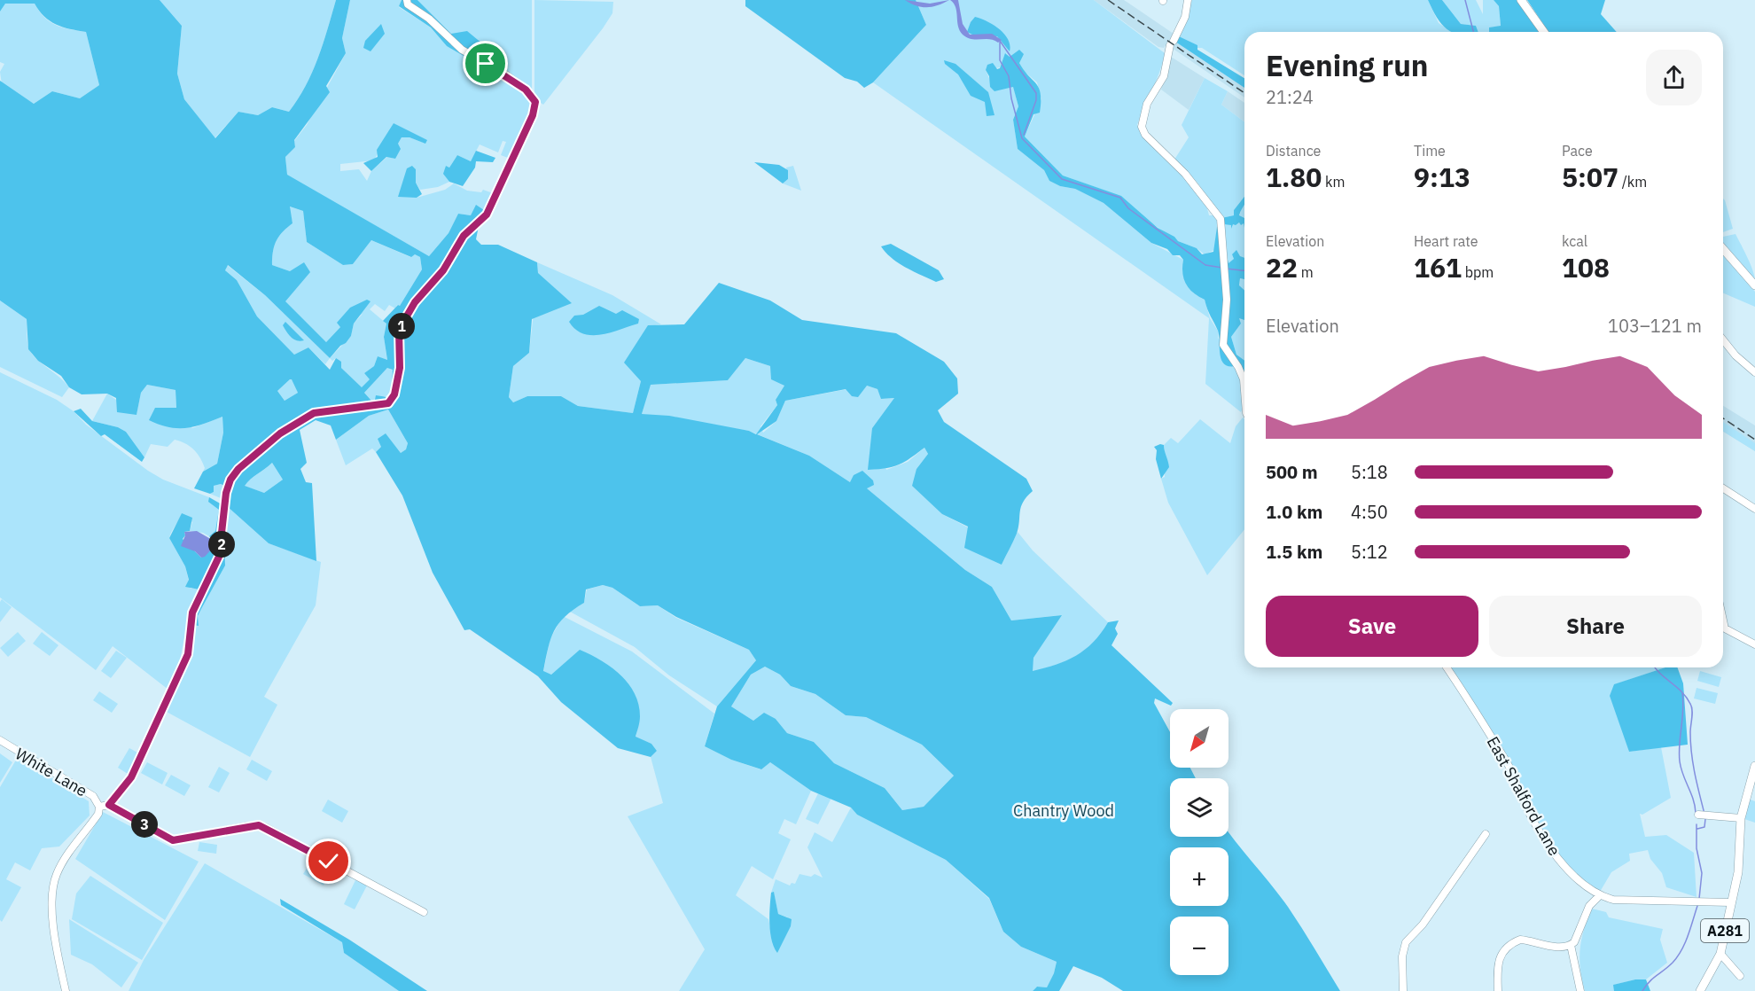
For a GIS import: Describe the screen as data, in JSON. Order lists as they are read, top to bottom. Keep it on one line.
{"streets":{"main road":["A281"],"street":["White Lane","East Shalford Lane"]},"parks":["Chantry Wood"],"north":"bottom left","page":{"heading":["Evening run","21:24"],"stats":[["Distance","1.80 km"],["Time","9:13"],["Pace","5:07 /km"],["Elevation","22 m"],["Heart rate","161 bpm"],["kcal","108"]],"chart":["Elevation","103–121 m"],"pins":["1","2","3"],"list":[{"name":"500 m","note":"5:18"},{"name":"1.0 km","note":"4:50"},{"name":"1.5 km","note":"5:12"}],"buttons":["Save","Share"],"map_buttons":["+","−"]}}
